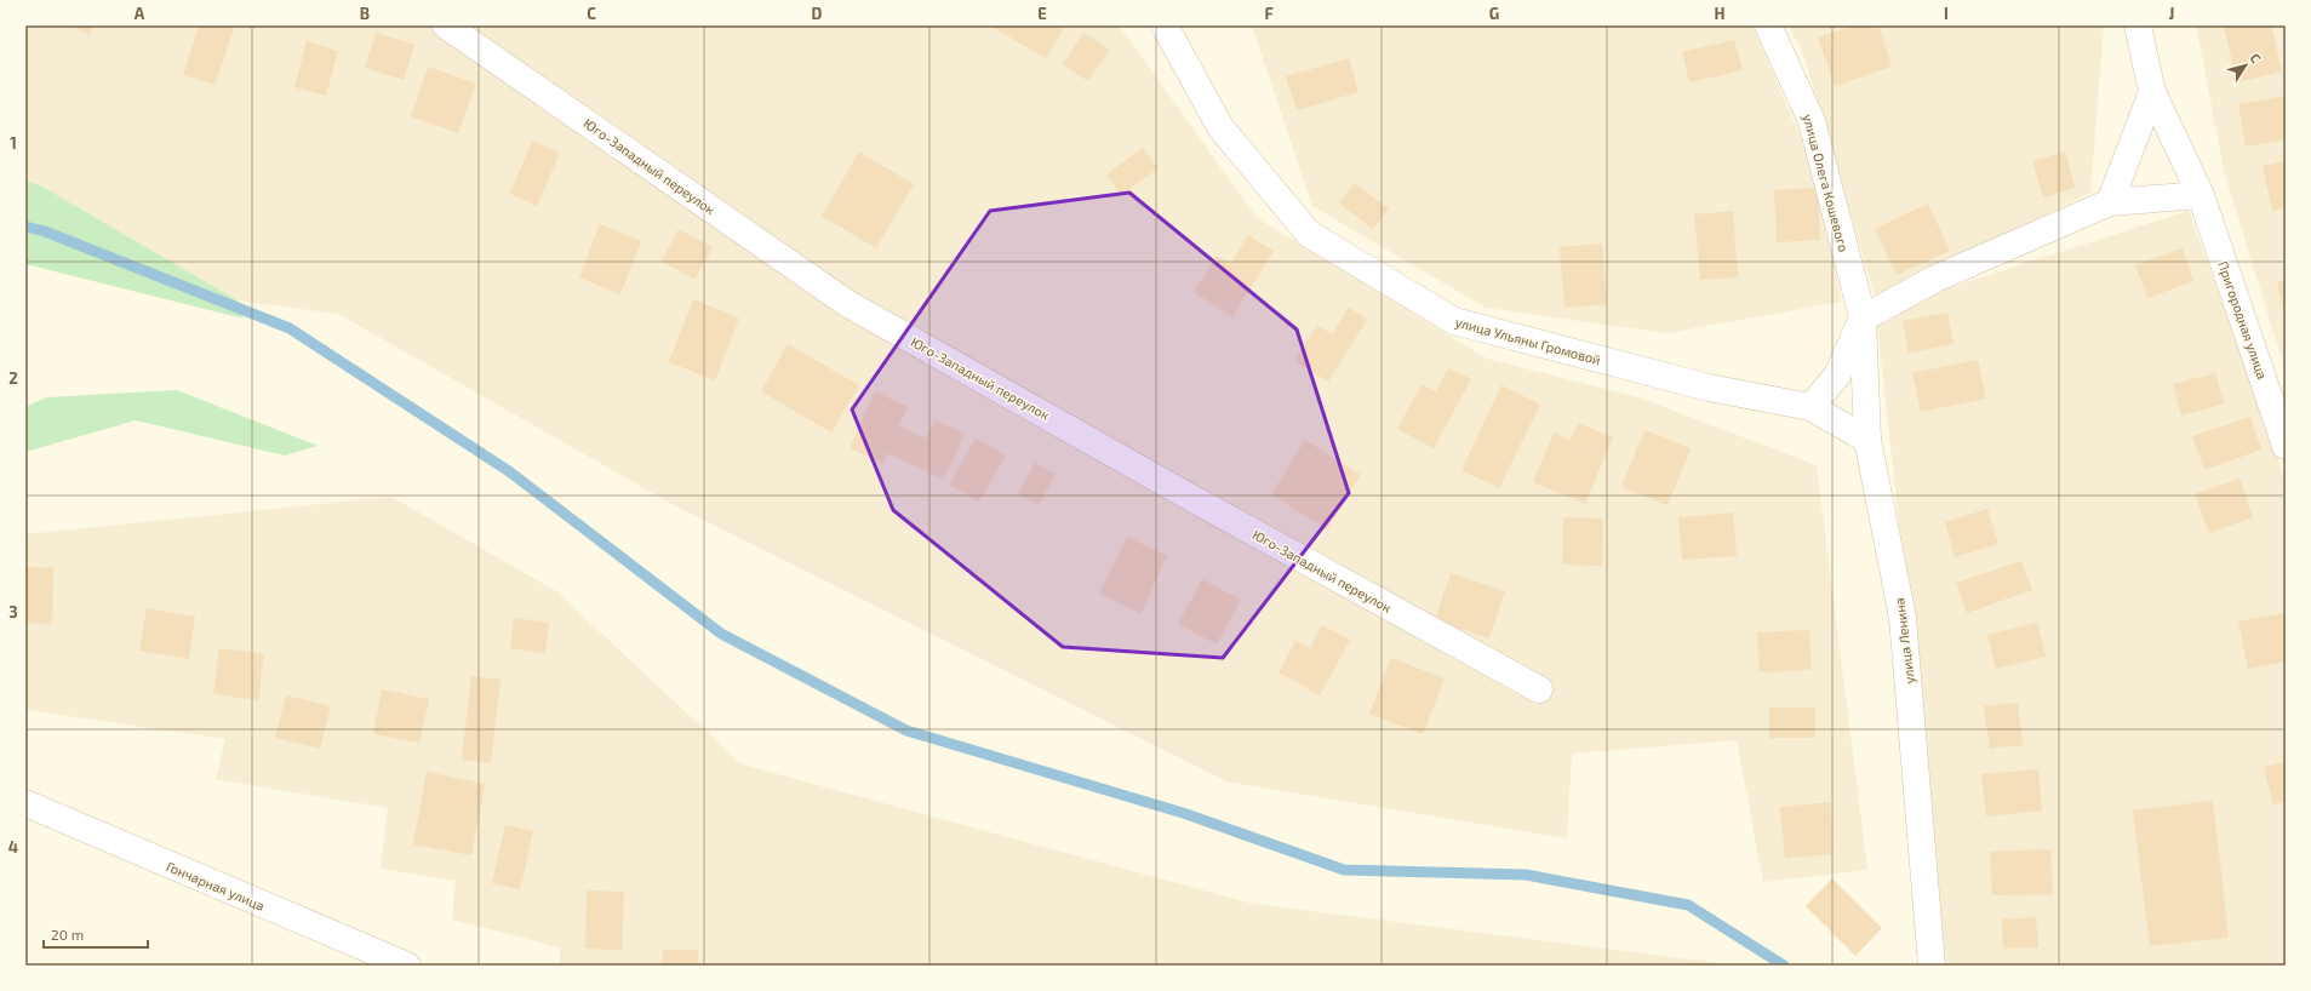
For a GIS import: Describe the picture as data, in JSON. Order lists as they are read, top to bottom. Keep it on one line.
{"streets":{"street":["Юго-Западный переулок","улица Олега Кошевого","Пригородная улица","улица Ульяны Громовой","улица Ленина","Гончарная улица"]},"crossings":[["улица Олега Кошевого","улица Ленина"],["улица Ульяны Громовой","улица Ленина"]],"scale_bar":"20 m","north":"top right","grid":{"columns":["A","B","C","D","E","F","G","H","I","J"],"rows":["1","2","3","4"]}}
